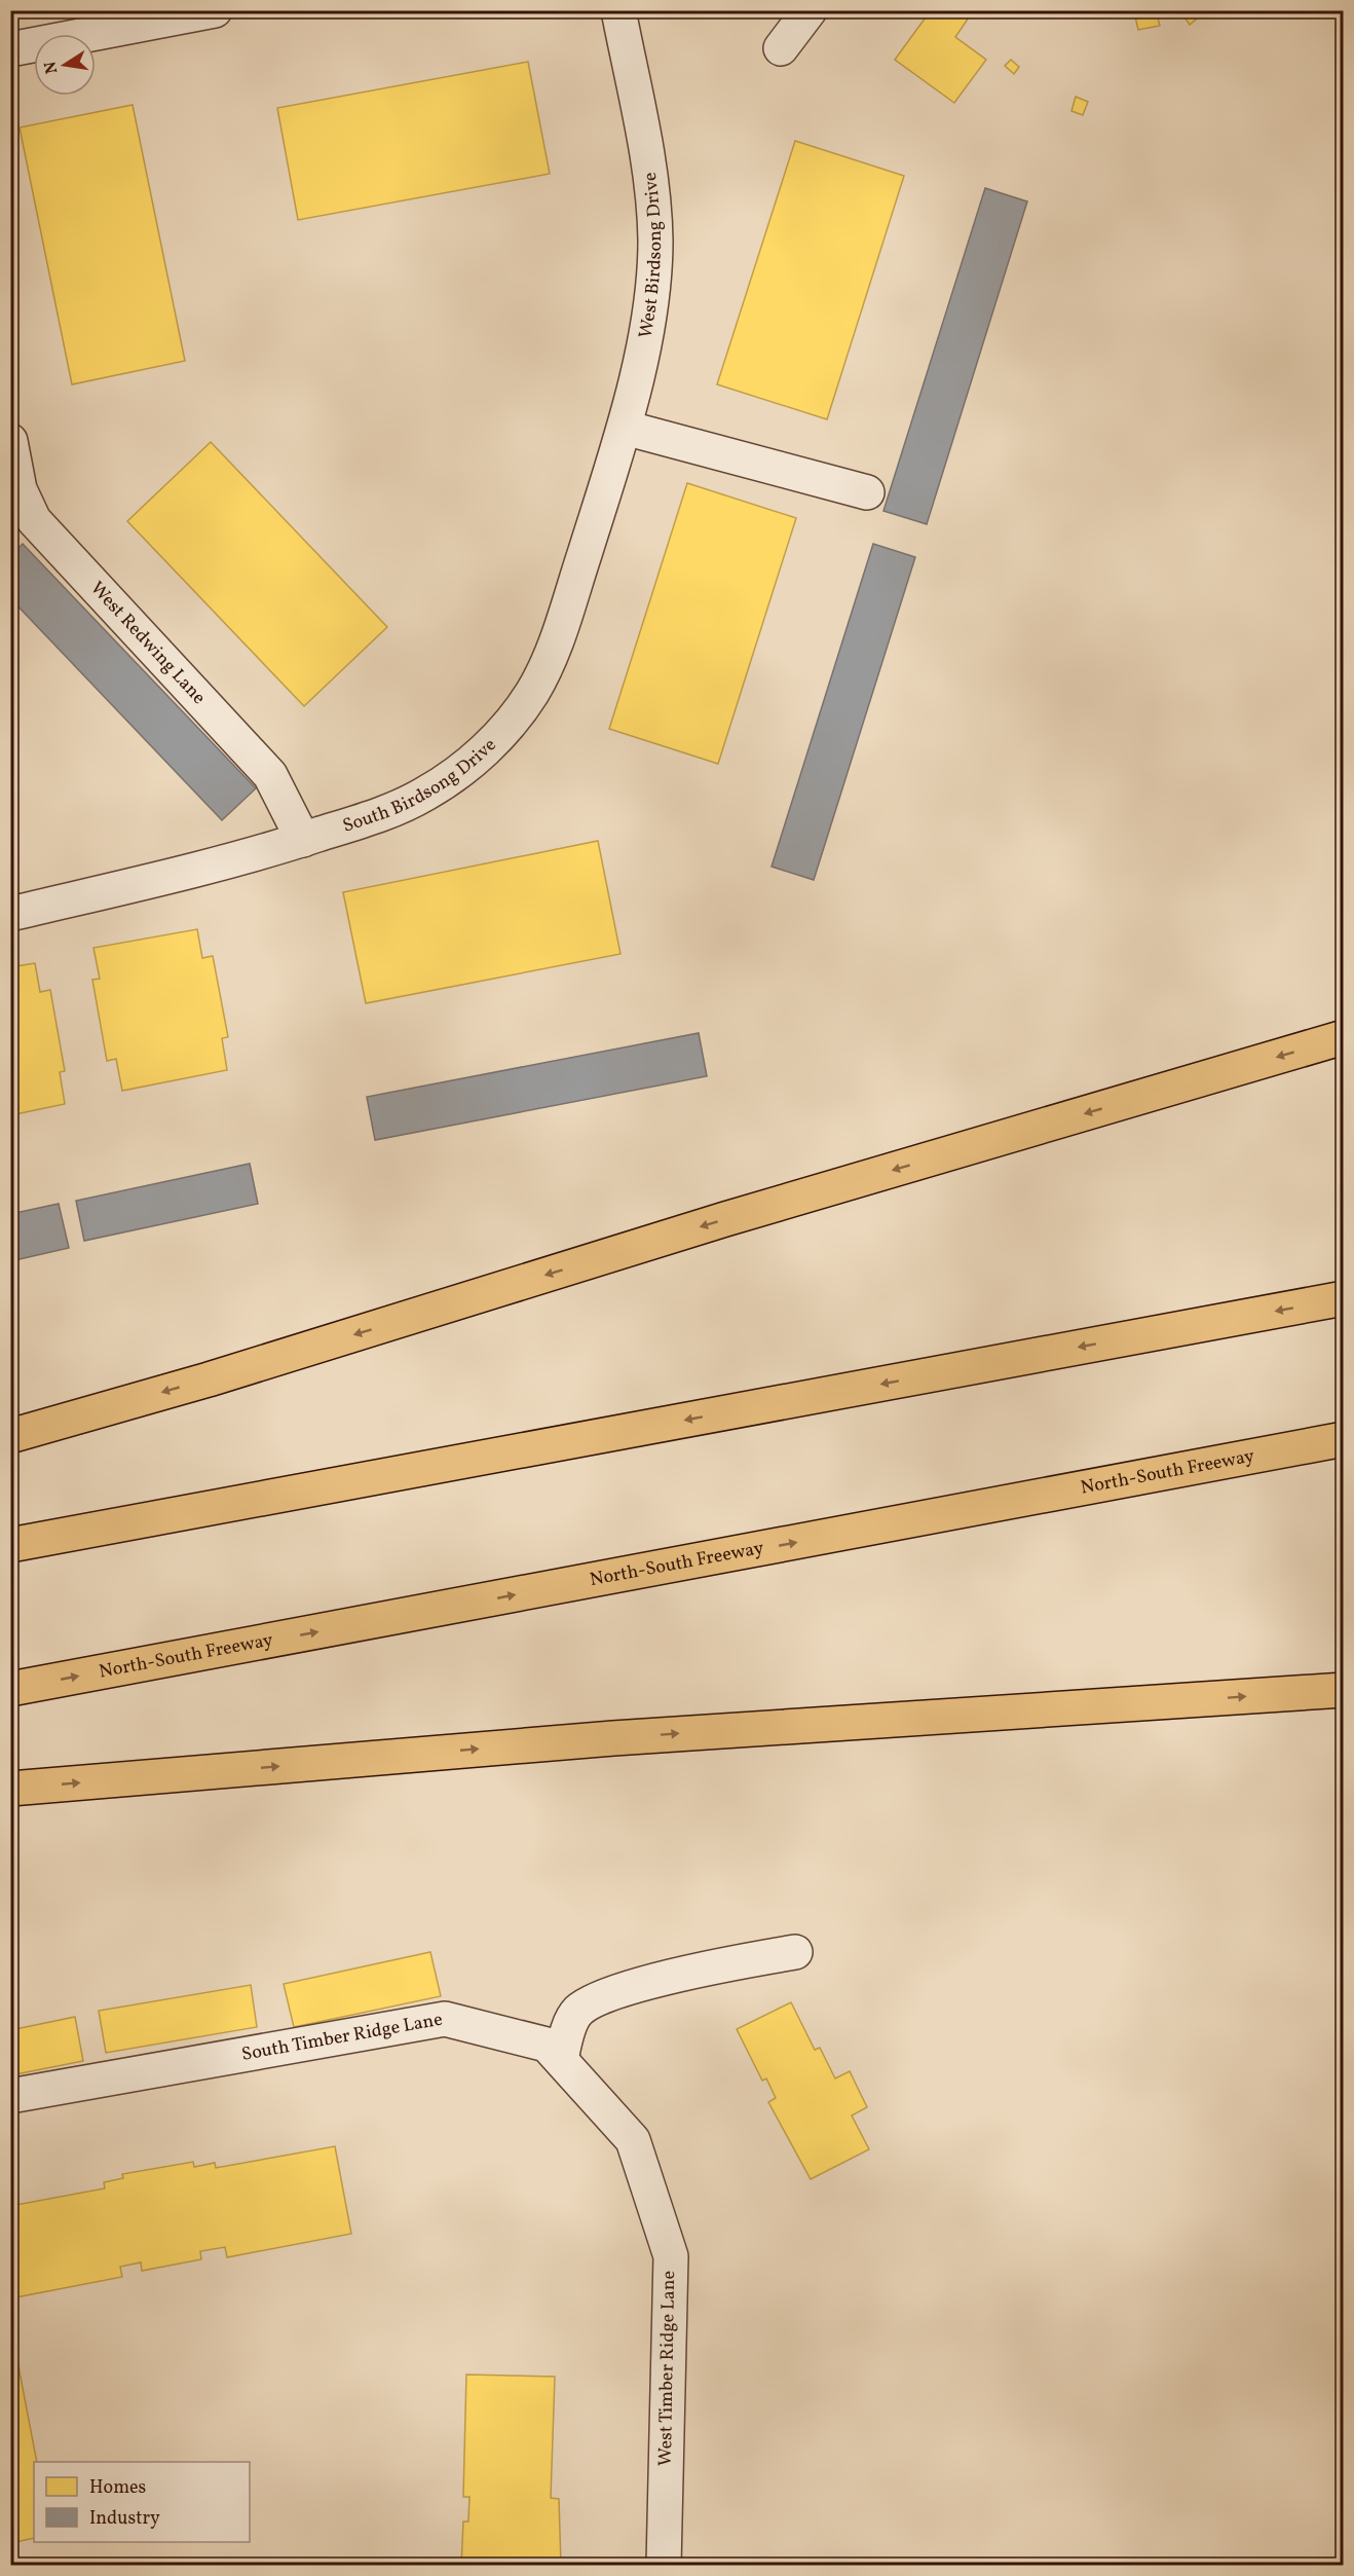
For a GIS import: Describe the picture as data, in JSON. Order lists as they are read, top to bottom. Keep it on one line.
{"streets":{"highway":["North-South Freeway"],"street":["West Birdsong Drive","West Redwing Lane","South Birdsong Drive","South Timber Ridge Lane","West Timber Ridge Lane"]},"crossings":[["West Birdsong Drive","South Birdsong Drive"],["West Redwing Lane","South Birdsong Drive"],["South Timber Ridge Lane","West Timber Ridge Lane"]],"legend":["Homes","Industry"],"north":"left"}
